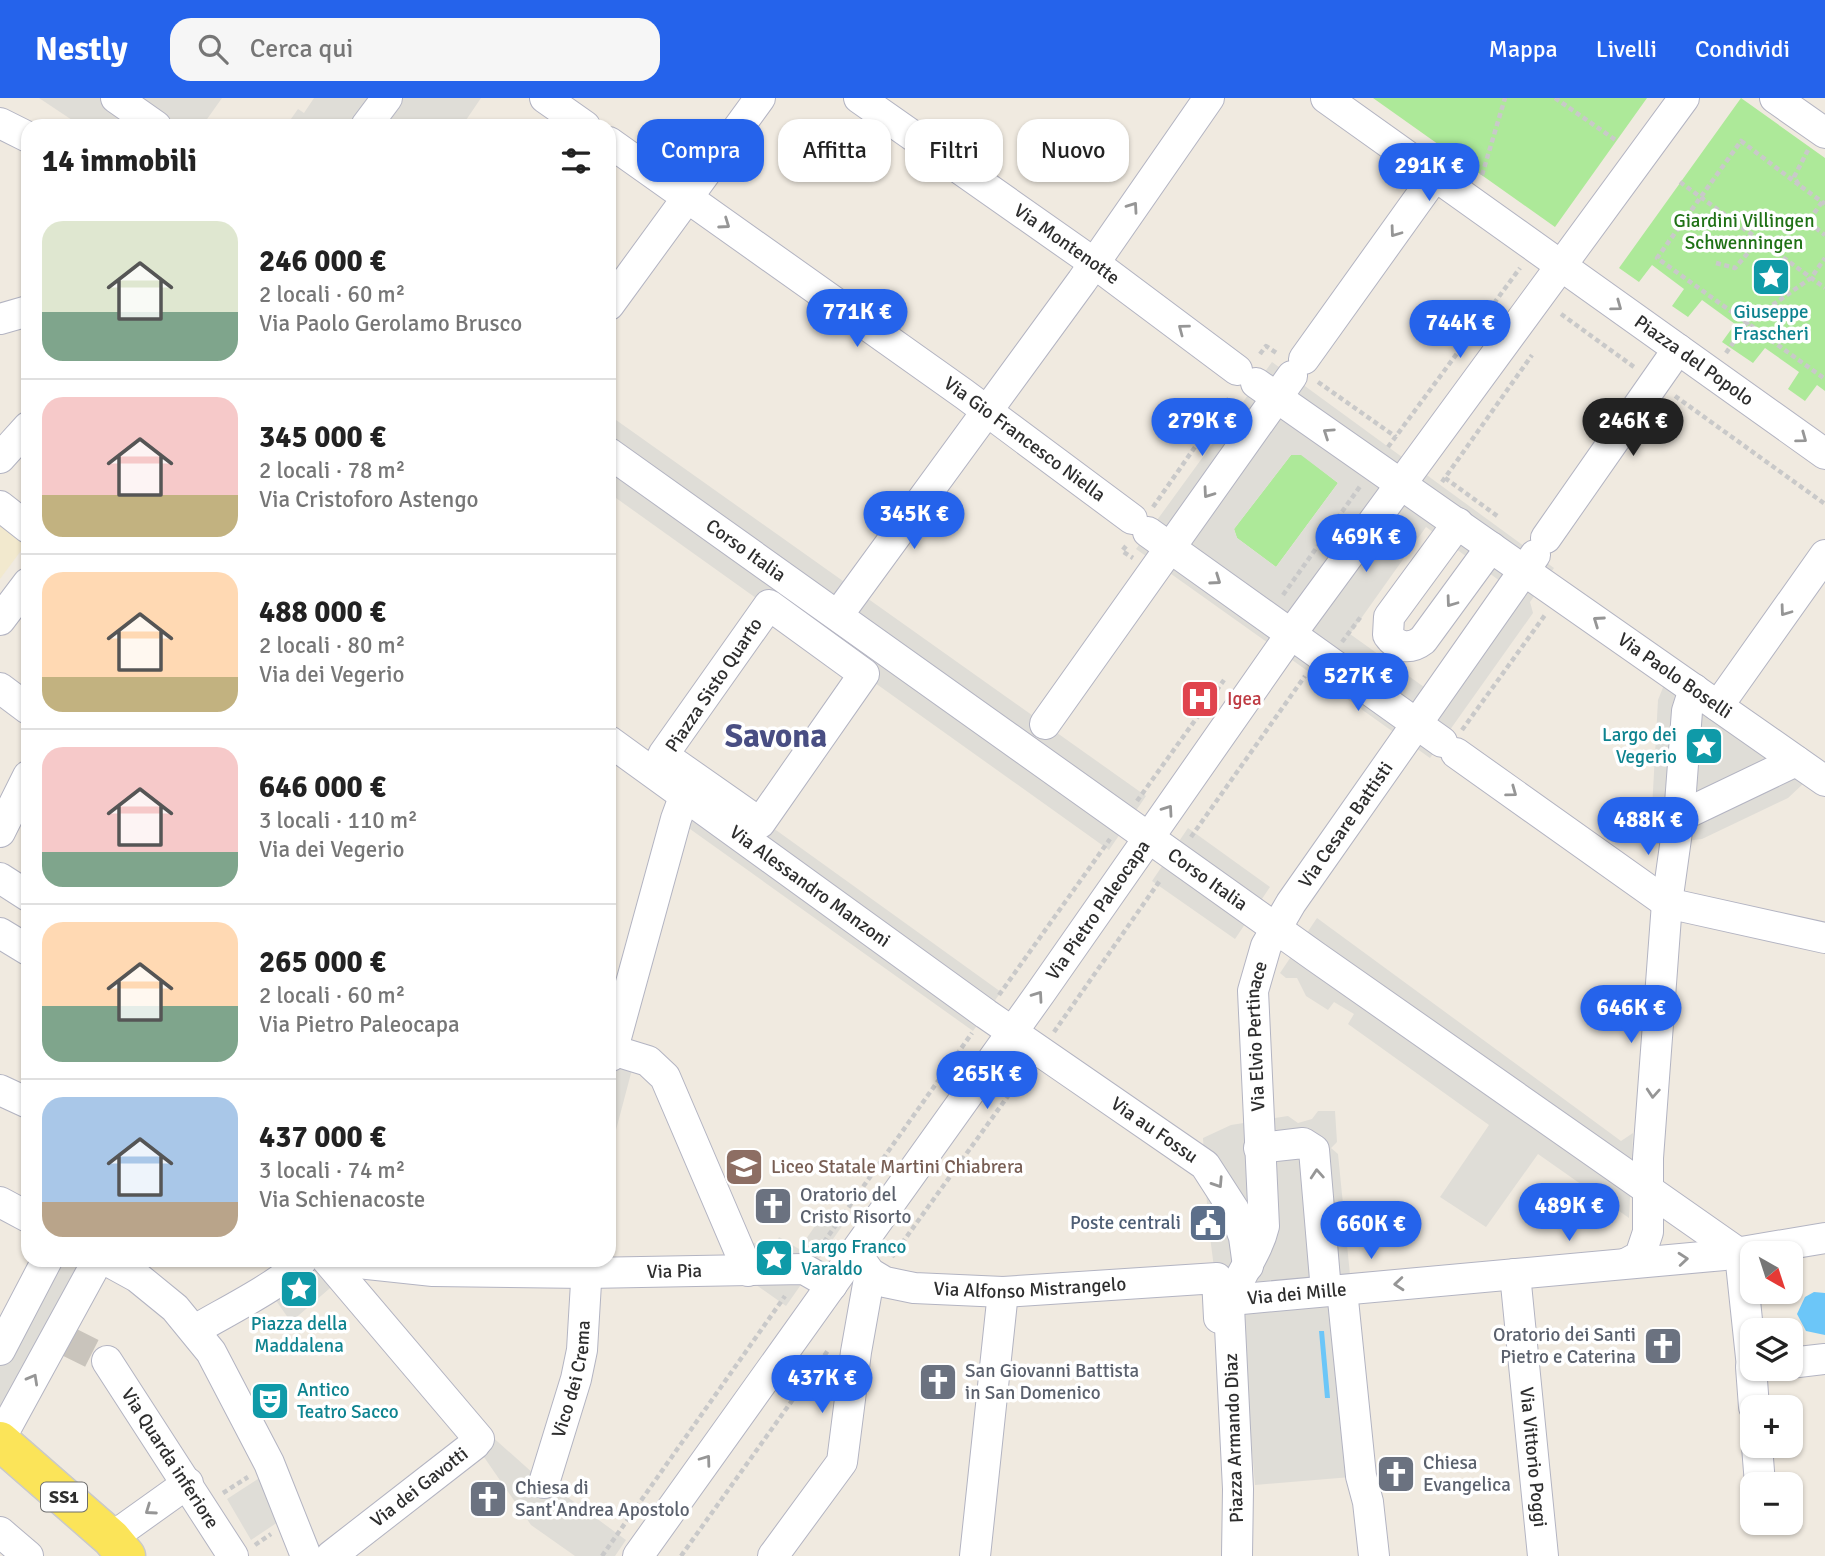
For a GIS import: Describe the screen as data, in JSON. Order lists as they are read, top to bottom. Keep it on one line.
{"streets":{"main road":["SS1"],"street":["Via Montenotte","Piazza del Popolo","Via Gio Francesco Niella","Corso Italia","Via Paolo Boselli","Piazza Sisto Quarto","Via Cesare Battisti","Via Alessandro Manzoni","Via Pietro Paleocapa","Via Elvio Pertinace","Via au Fossu","Via Pia","Via Alfonso Mistrangelo","Via dei Mille","Vico dei Crema","Piazza Armando Diaz","Via Vittorio Poggi","Via Quarda inferiore","Via dei Gavotti"]},"crossings":[["Via Montenotte","Via Paolo Boselli"],["Via Montenotte","Via Pietro Paleocapa"],["Piazza del Popolo","Via Cesare Battisti"],["Piazza del Popolo","Via Pietro Paleocapa"],["Via Gio Francesco Niella","Via Cesare Battisti"],["Via Gio Francesco Niella","Via Pietro Paleocapa"],["Corso Italia","Via Cesare Battisti"],["Corso Italia","Via Pietro Paleocapa"],["Corso Italia","Via Elvio Pertinace"],["Corso Italia","Via dei Mille"],["Via Paolo Boselli","Via Cesare Battisti"],["Via Paolo Boselli","Via Pietro Paleocapa"],["Piazza Sisto Quarto","Via Alessandro Manzoni"],["Via Cesare Battisti","Via Elvio Pertinace"],["Via Alessandro Manzoni","Via Pietro Paleocapa"],["Via Alessandro Manzoni","Via au Fossu"],["Via Pietro Paleocapa","Via au Fossu"],["Via Pietro Paleocapa","Via Alfonso Mistrangelo"],["Via Elvio Pertinace","Piazza Armando Diaz"],["Via au Fossu","Piazza Armando Diaz"],["Via Pia","Vico dei Crema"],["Via Alfonso Mistrangelo","Via dei Mille"],["Via Alfonso Mistrangelo","Piazza Armando Diaz"],["Via dei Mille","Piazza Armando Diaz"],["Via dei Mille","Via Vittorio Poggi"]],"one_way":["Via Montenotte","Piazza del Popolo","Via Gio Francesco Niella","Via Paolo Boselli","Via au Fossu"],"districts":["Savona"],"parks":["Giardini Villingen Schwenningen"],"places":{"place":["Giuseppe Frascheri","Largo dei Vegerio","Largo Franco Varaldo","Piazza della Maddalena"],"hospital":["Igea"],"school or university":["Liceo Statale Martini Chiabrera"],"church":["Oratorio del Cristo Risorto","Oratorio dei Santi Pietro e Caterina","San Giovanni Battista in San Domenico","Chiesa Evangelica","Chiesa di Sant'Andrea Apostolo"],"public building":["Poste centrali"],"theatre":["Antico Teatro Sacco"]},"north":"bottom right","page":{"header":"Nestly","search":"Cerca qui","nav":["Mappa","Livelli","Condividi"],"chip":["Compra","Affitta","Filtri","Nuovo"],"heading":"14 immobili","price":["291K €","771K €","744K €","279K €","246K €","345K €","469K €","527K €","488K €","646K €","265K €","489K €","660K €","437K €"],"list":[{"name":"246 000 €","note":"2 locali · 60 m² · Via Paolo Gerolamo Brusco"},{"name":"345 000 €","note":"2 locali · 78 m² · Via Cristoforo Astengo"},{"name":"488 000 €","note":"2 locali · 80 m² · Via dei Vegerio"},{"name":"646 000 €","note":"3 locali · 110 m² · Via dei Vegerio"},{"name":"265 000 €","note":"2 locali · 60 m² · Via Pietro Paleocapa"},{"name":"437 000 €","note":"3 locali · 74 m² · Via Schienacoste"}],"map_buttons":["+","−"]}}
